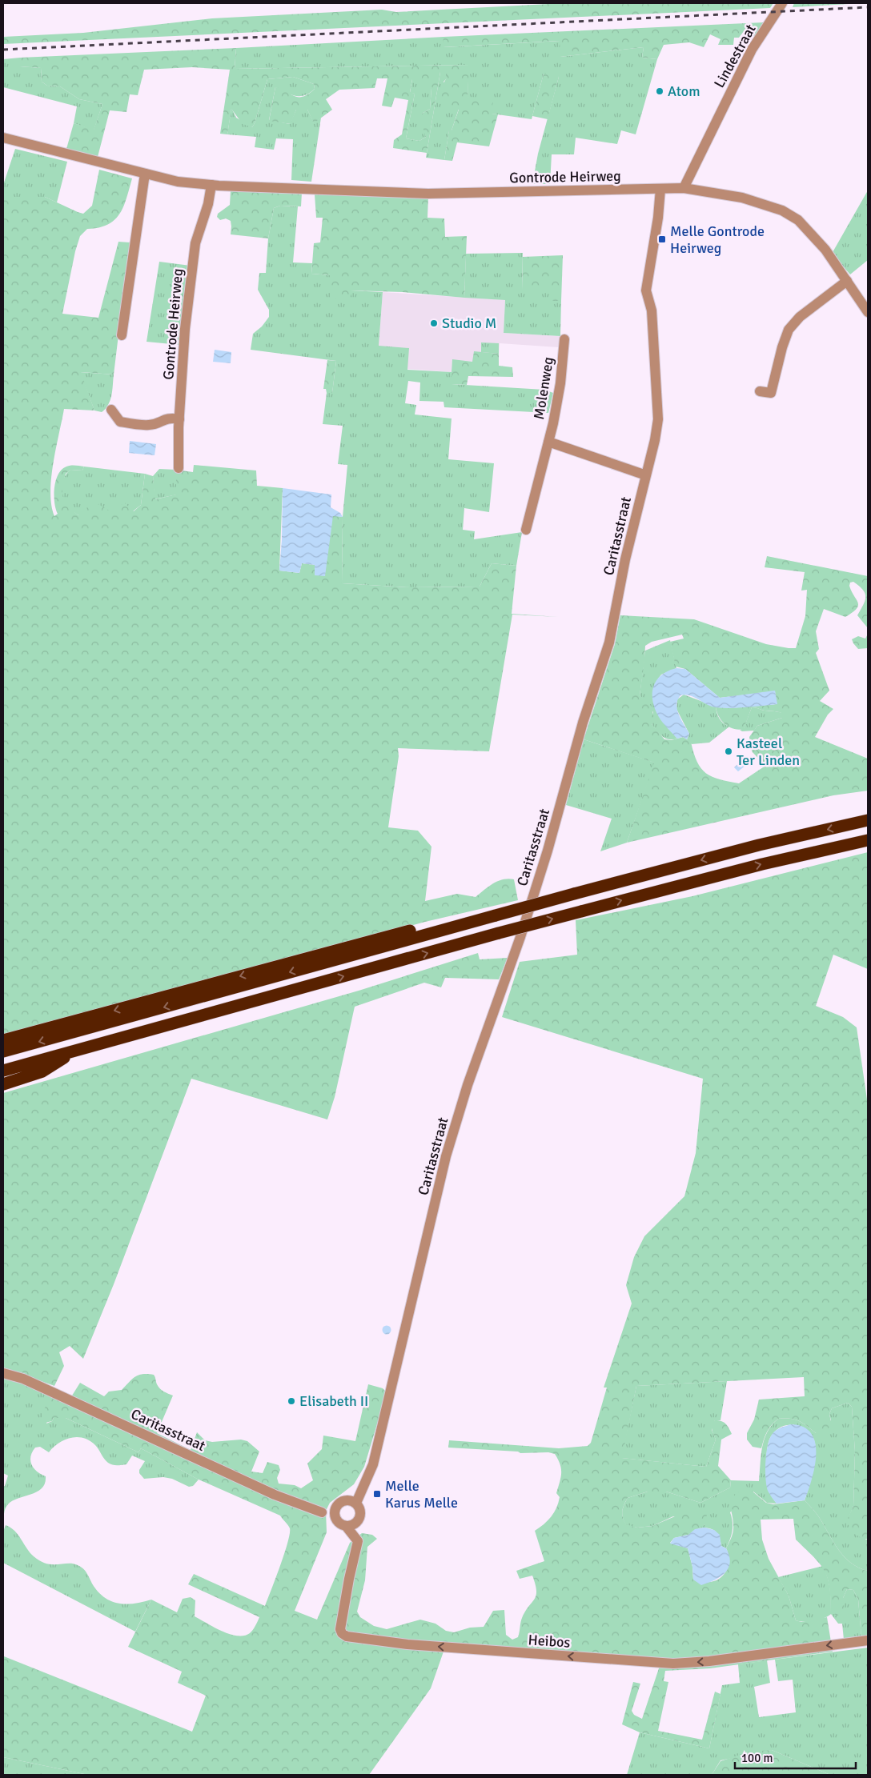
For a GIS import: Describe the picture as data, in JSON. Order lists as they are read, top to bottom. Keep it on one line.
{"streets":{"street":["Lindestraat","Gontrode Heirweg","Molenweg","Caritasstraat","Heibos"]},"crossings":[["Lindestraat","Gontrode Heirweg"],["Gontrode Heirweg","Caritasstraat"],["Molenweg","Caritasstraat"],["Caritasstraat","Heibos"]],"one_way":["Heibos"],"places":{"other":["Atom","Studio M","Kasteel Ter Linden","Elisabeth II"],"transit":["Melle Gontrode Heirweg","Melle Karus Melle"]},"scale_bar":"100 m"}
